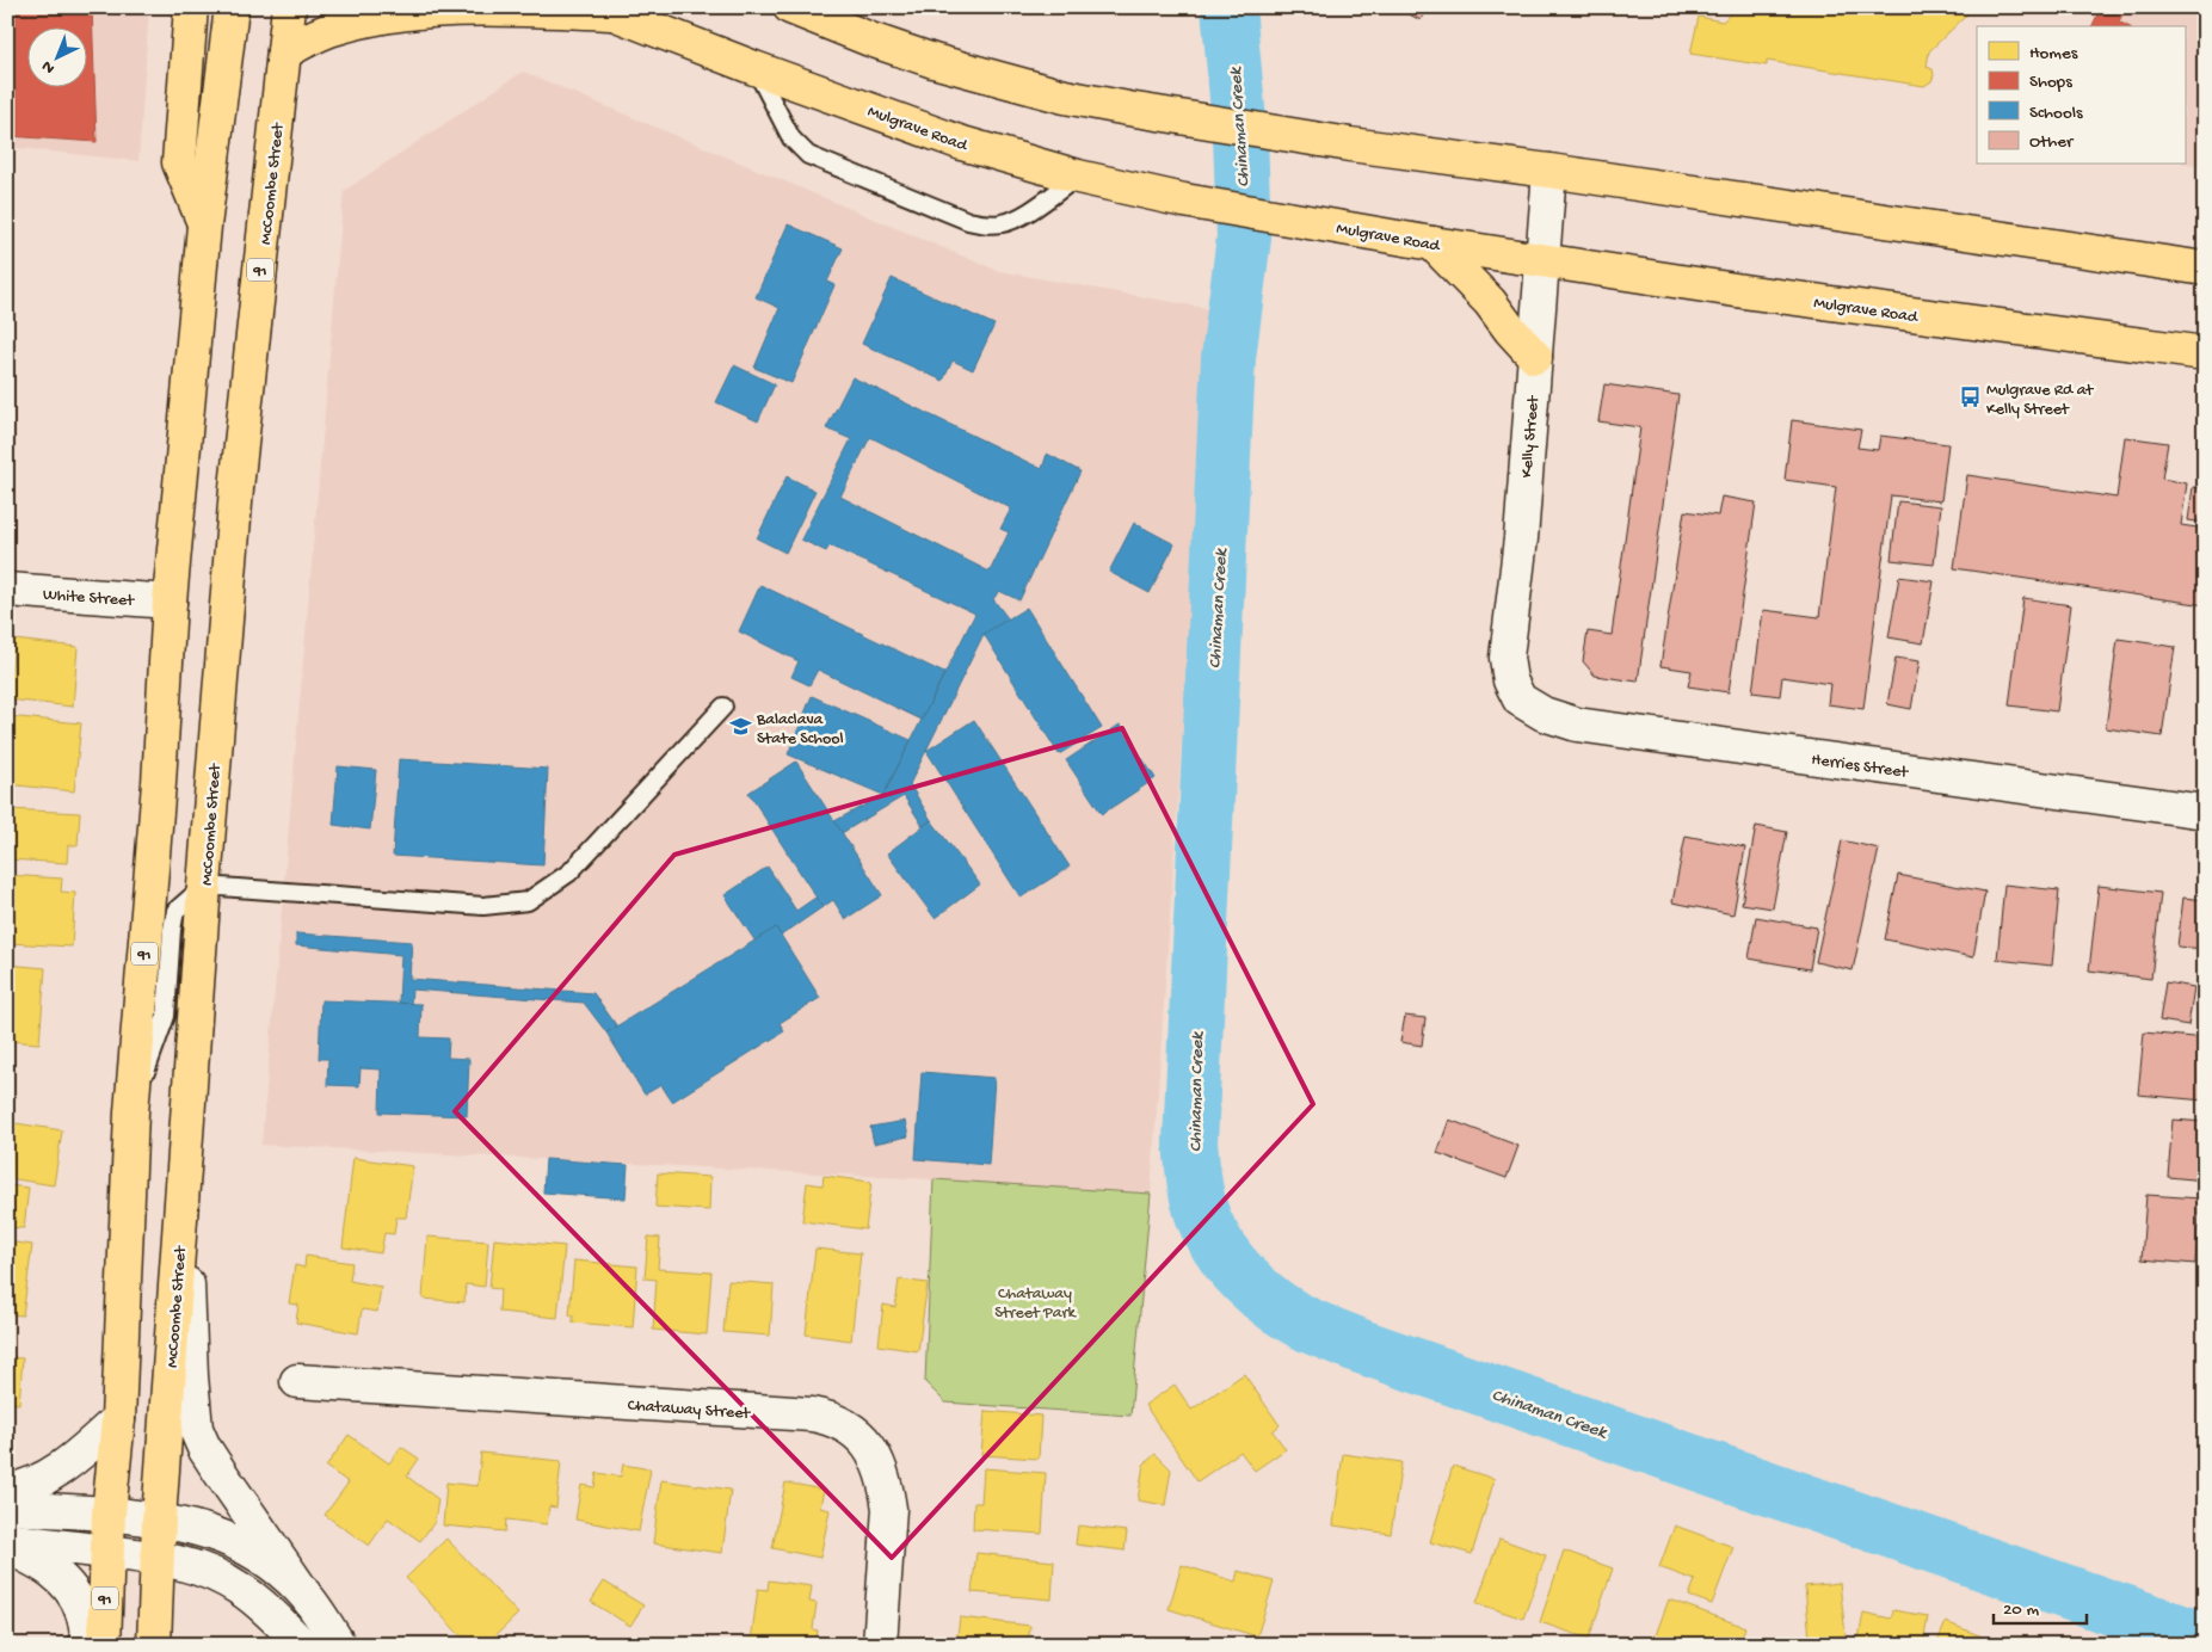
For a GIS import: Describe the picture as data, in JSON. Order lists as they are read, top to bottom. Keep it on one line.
{"streets":{"main road":["Mulgrave Road","McCoombe Street","91"],"street":["Kelly Street","White Street","Herries Street","Chataway Street"]},"crossings":[["Mulgrave Road","McCoombe Street"],["Mulgrave Road","Kelly Street"],["91","White Street"],["Kelly Street","Herries Street"]],"water":["Chinaman Creek"],"parks":["Chataway Street Park"],"places":{"bus stop":["Mulgrave Rd at Kelly Street"],"school or university":["Balaclava State School"]},"legend":["Homes","Shops","Schools","Other"],"scale_bar":"20 m","north":"bottom left"}
